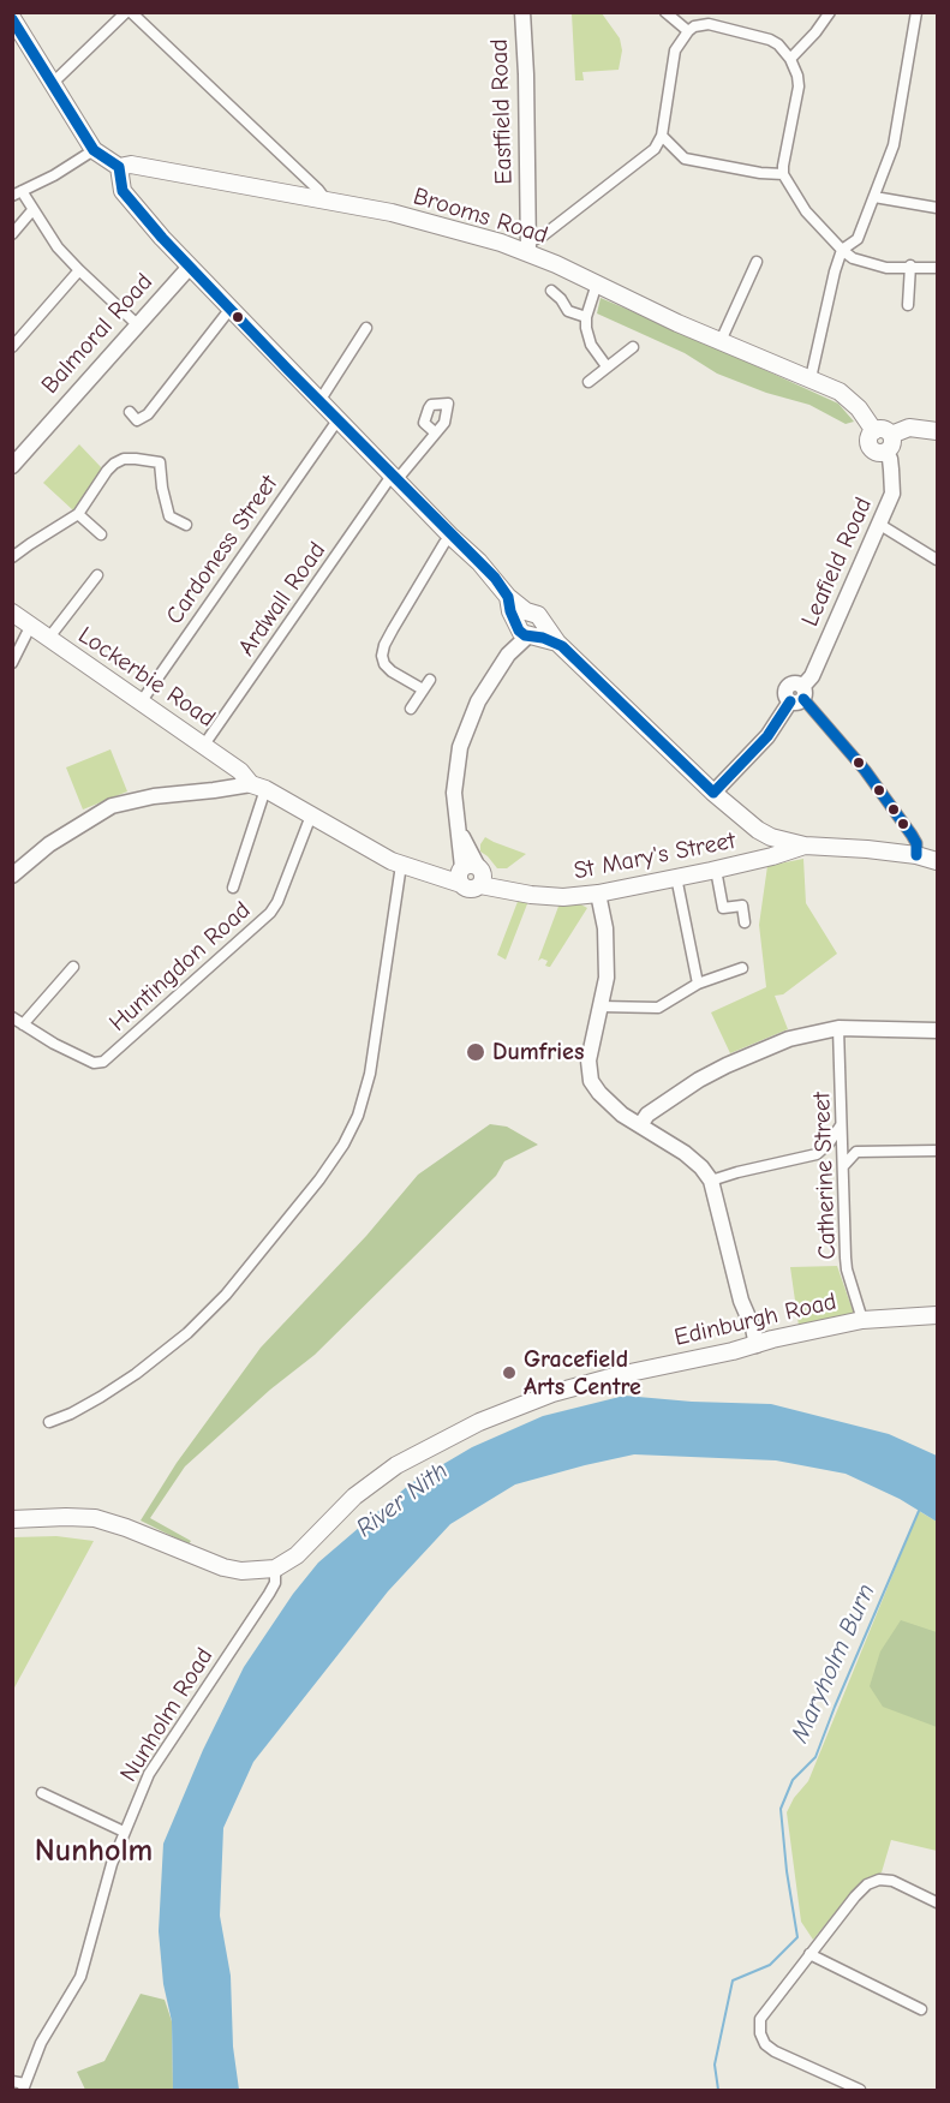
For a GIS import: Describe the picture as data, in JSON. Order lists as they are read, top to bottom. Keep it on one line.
{"streets":{"main road":["Brooms Road","Lockerbie Road","St Mary's Street","Edinburgh Road"],"street":["Eastfield Road","Balmoral Road","Cardoness Street","Leafield Road","Ardwall Road","Huntingdon Road","Catherine Street","Nunholm Road"]},"crossings":[["Eastfield Road","Brooms Road"],["Brooms Road","Leafield Road"],["Cardoness Street","Lockerbie Road"],["Ardwall Road","Lockerbie Road"],["Lockerbie Road","St Mary's Street"],["St Mary's Street","Huntingdon Road"],["Catherine Street","Edinburgh Road"],["Edinburgh Road","Nunholm Road"]],"districts":["Nunholm"],"water":["River Nith","Maryholm Burn"],"places":["Dumfries","Gracefield Arts Centre"]}
